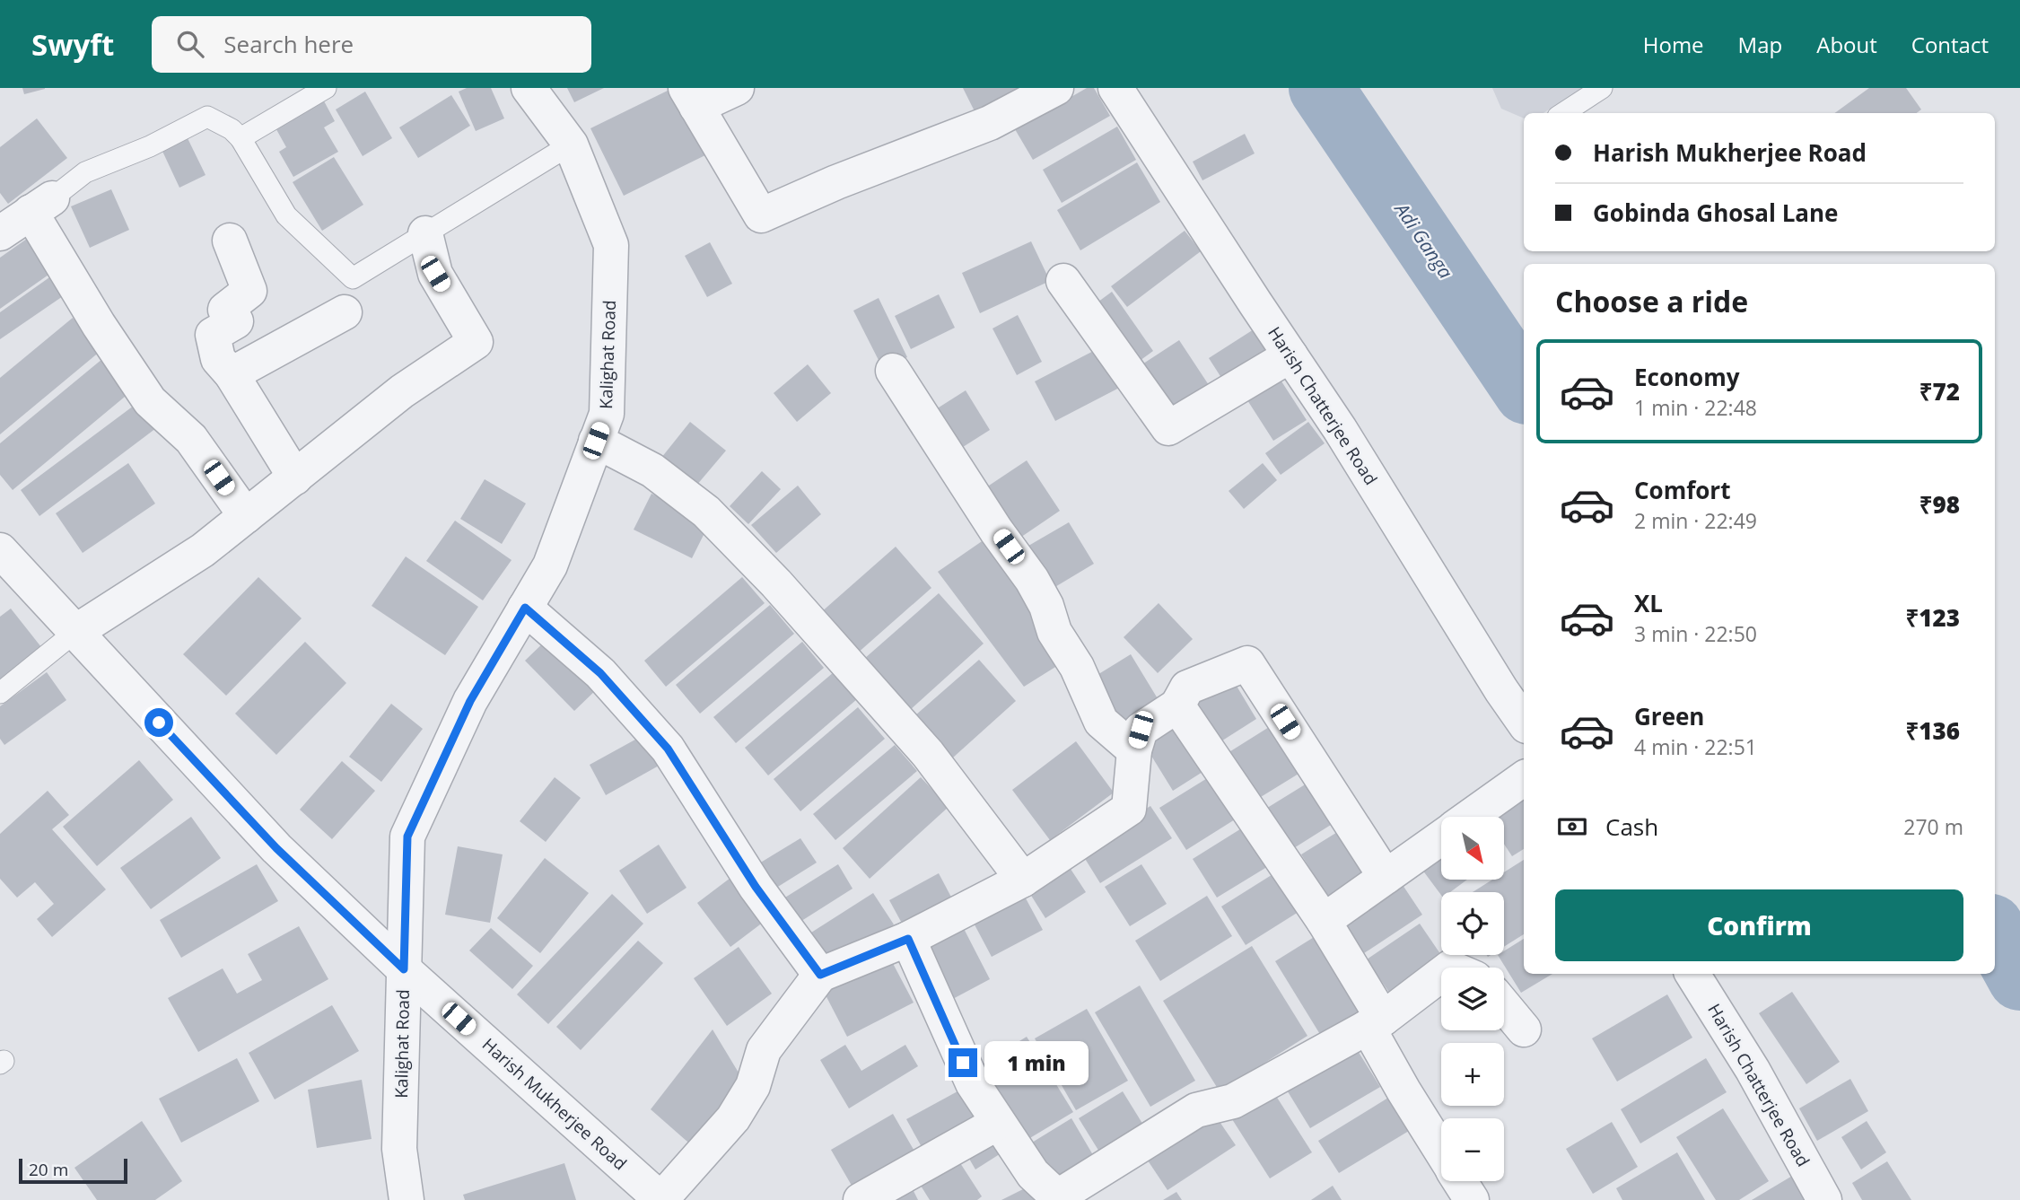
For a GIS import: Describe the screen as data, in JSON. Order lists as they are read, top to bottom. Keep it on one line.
{"streets":{"street":["Kalighat Road","Harish Chatterjee Road","Harish Mukherjee Road"]},"crossings":[["Kalighat Road","Harish Mukherjee Road"]],"water":["Adi Ganga"],"scale_bar":"20 m","north":"bottom right","page":{"header":"Swyft","search":"Search here","nav":["Home","Map","About","Contact"],"banner":["Harish Mukherjee Road","Gobinda Ghosal Lane"],"heading":"Choose a ride","list":[{"name":"Economy","note":"1 min · 22:48","value":"₹72"},{"name":"Comfort","note":"2 min · 22:49","value":"₹98"},{"name":"XL","note":"3 min · 22:50","value":"₹123"},{"name":"Green","note":"4 min · 22:51","value":"₹136"}],"pay":["Cash","270 m"],"map_buttons":["+","−"],"buttons":"Confirm","bubble":"1 min","scale":"20 m"}}
